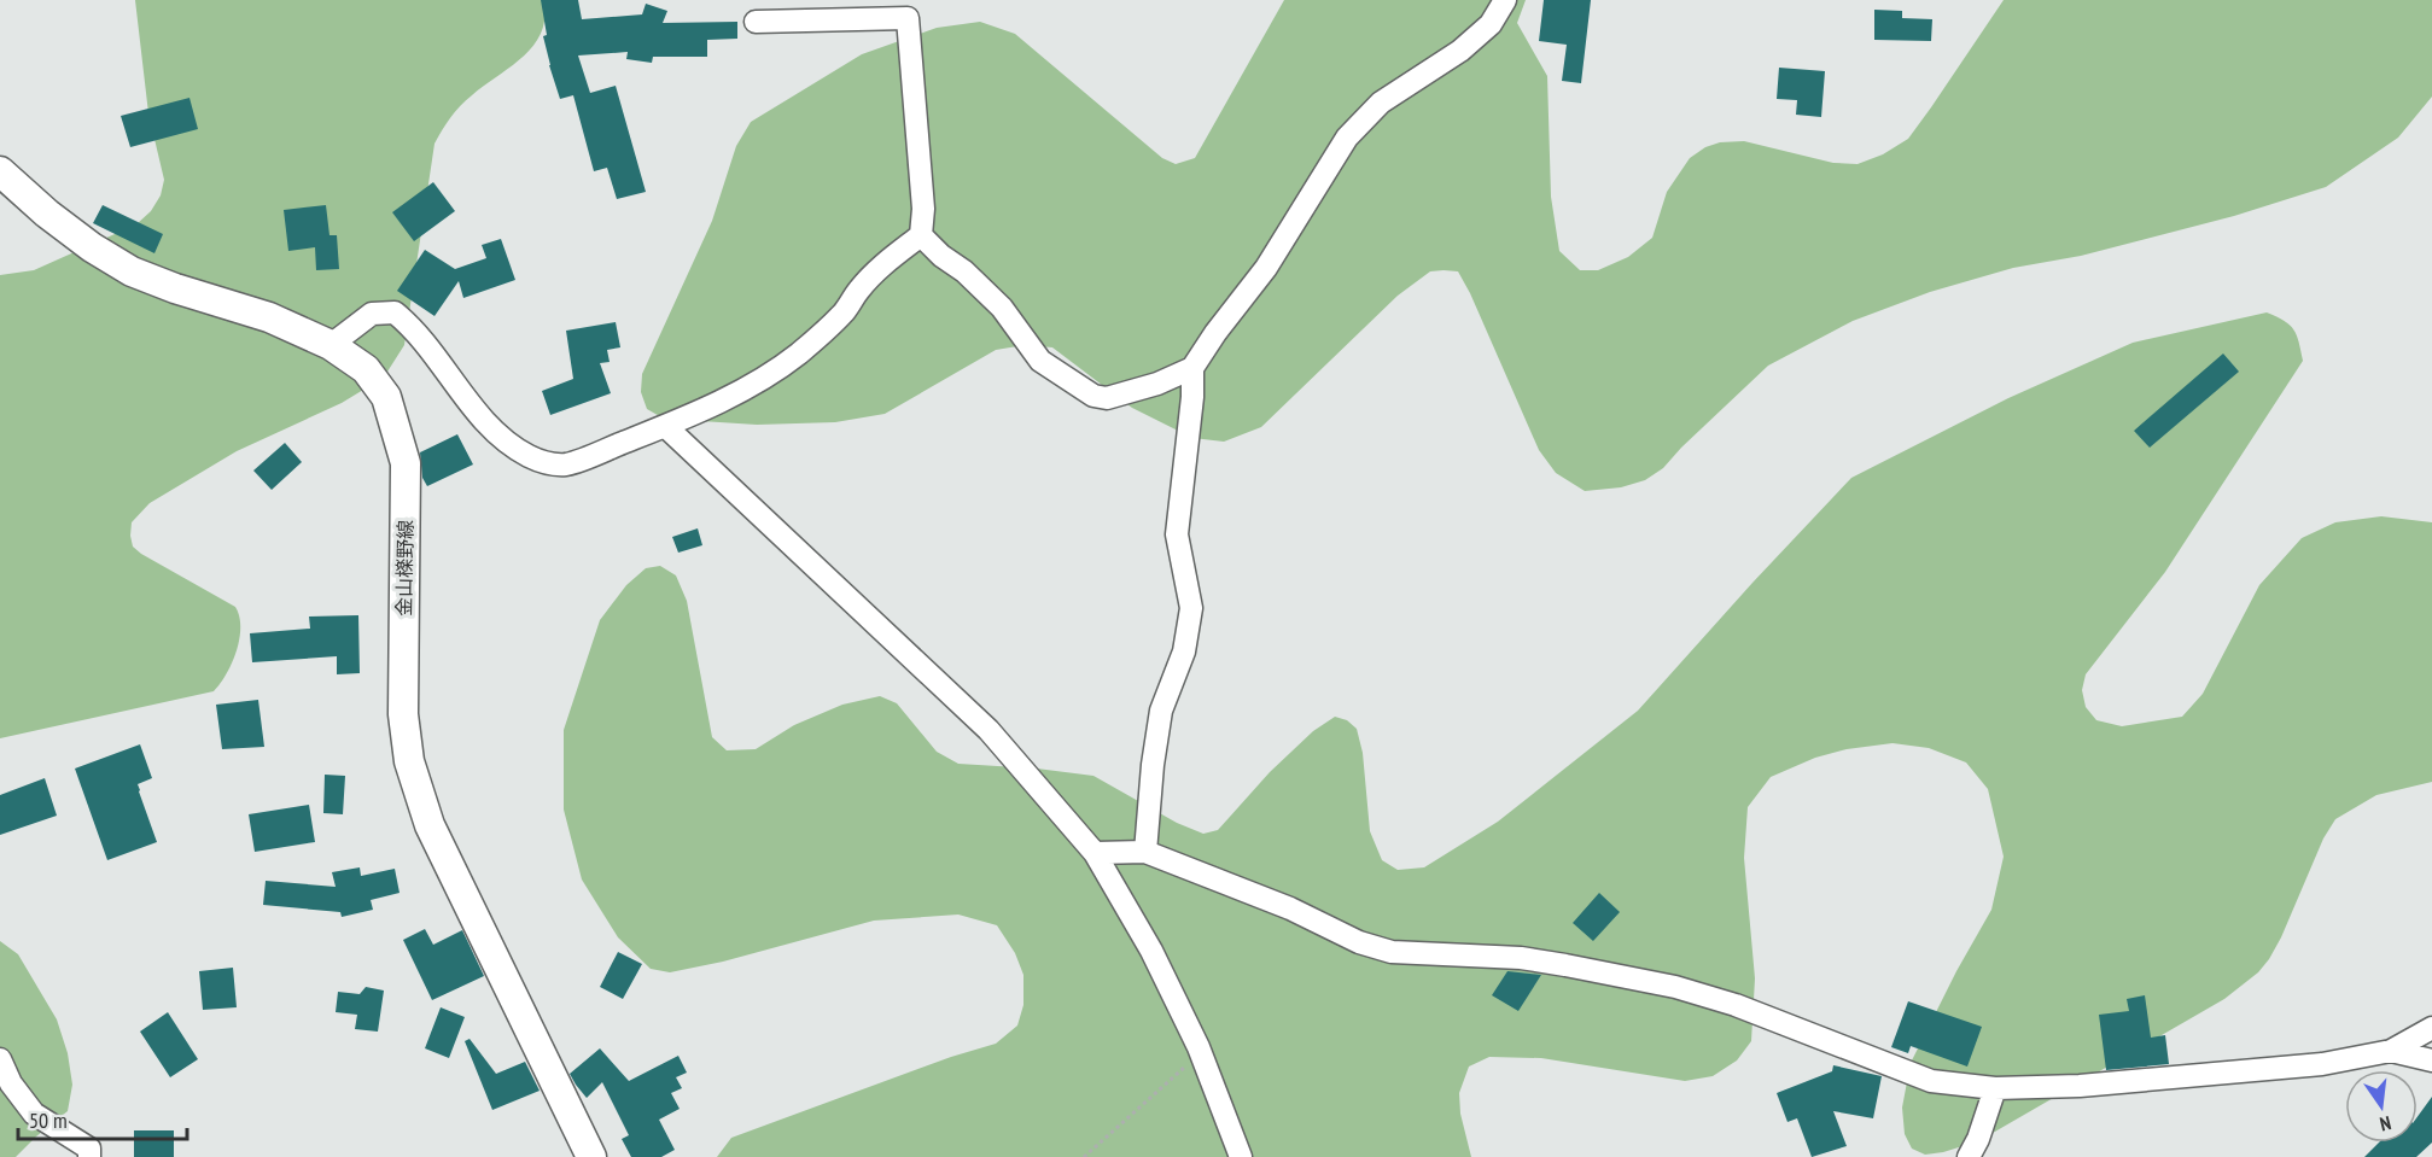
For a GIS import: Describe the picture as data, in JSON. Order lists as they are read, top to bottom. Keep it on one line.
{"streets":{"main road":["金山檪野線"]},"scale_bar":"50 m","north":"bottom"}
